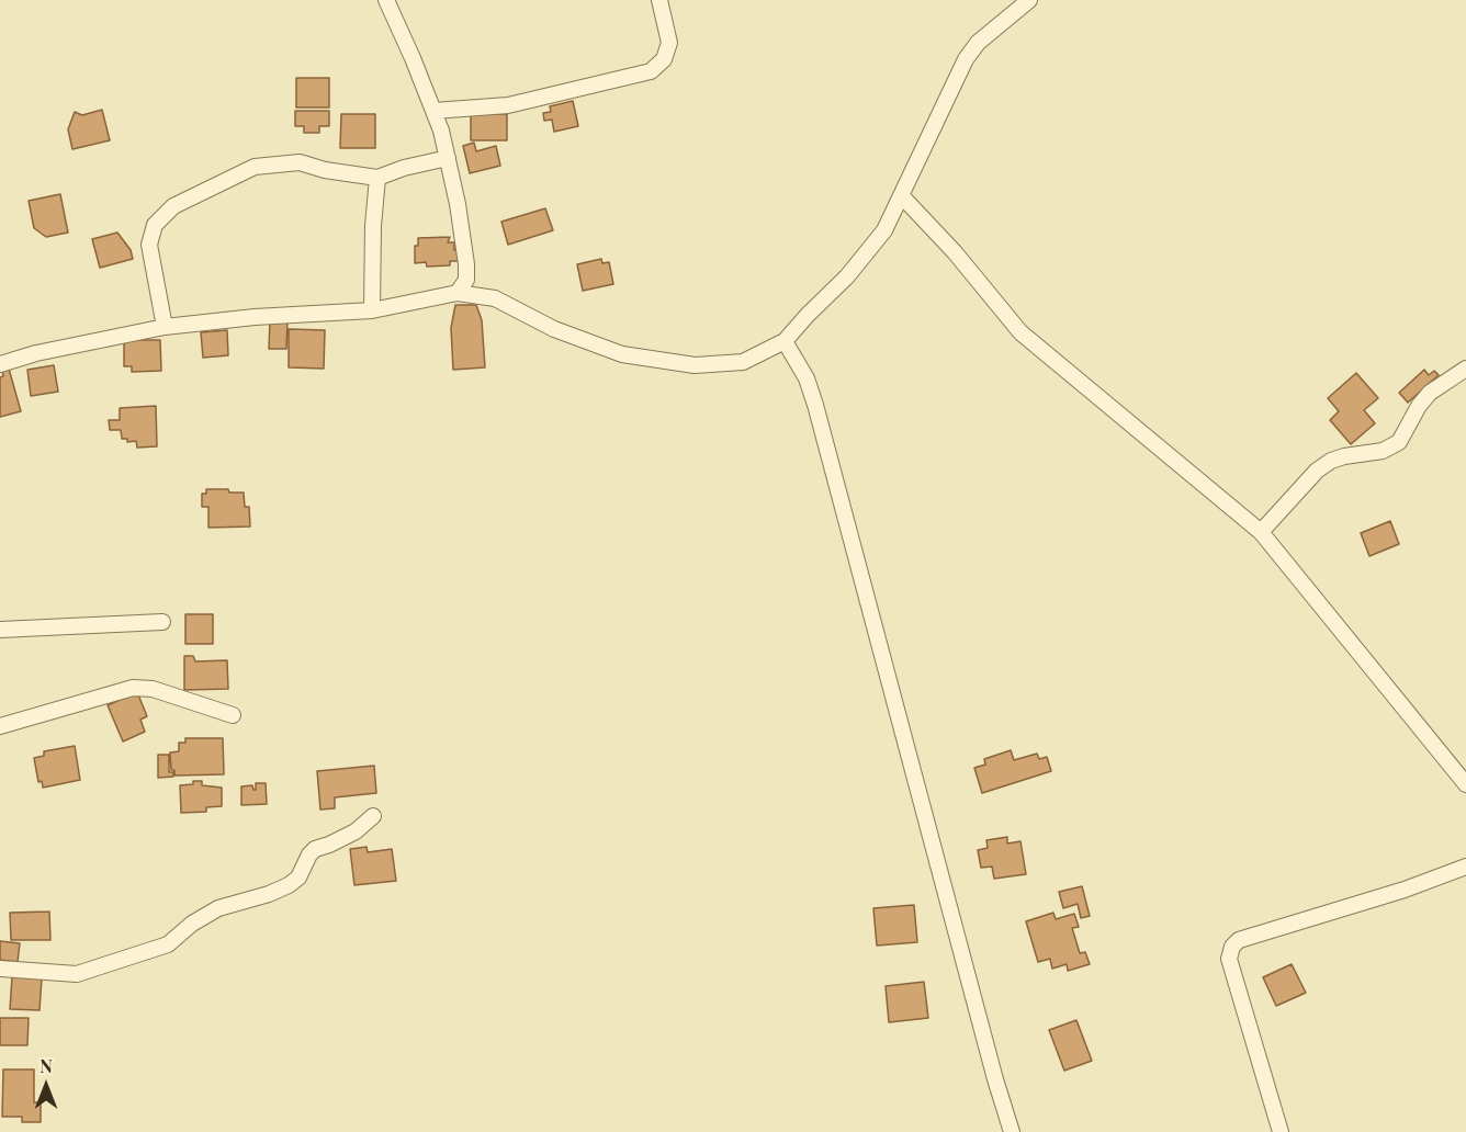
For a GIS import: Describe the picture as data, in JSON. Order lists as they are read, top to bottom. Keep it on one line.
{"north":"top"}
